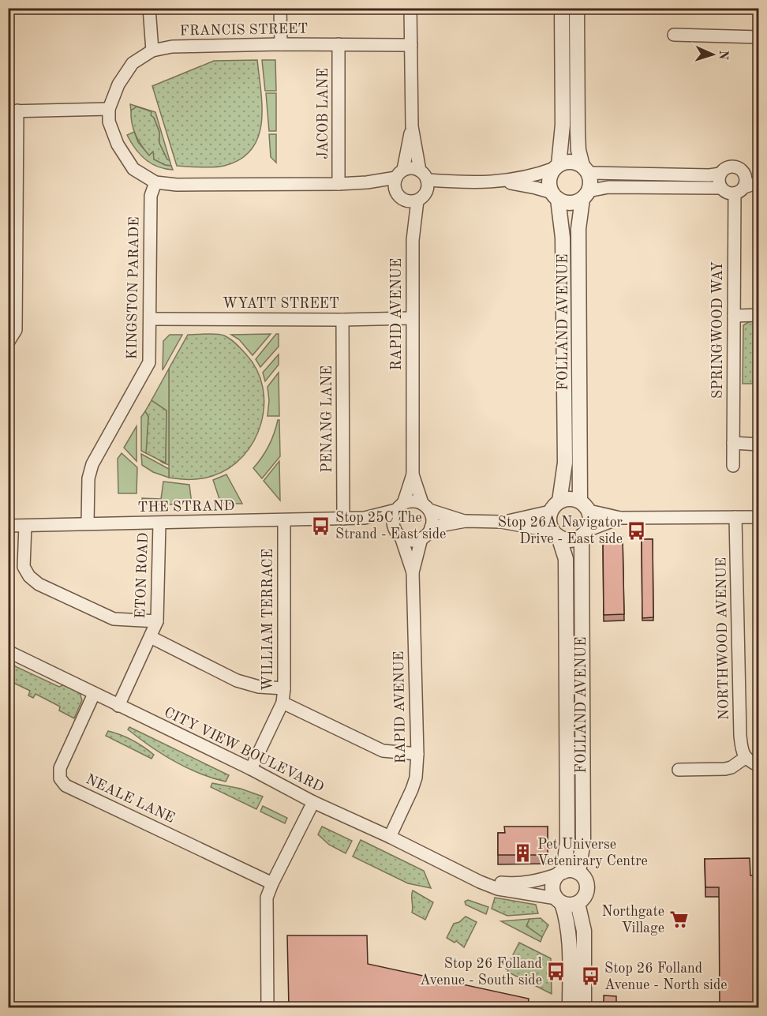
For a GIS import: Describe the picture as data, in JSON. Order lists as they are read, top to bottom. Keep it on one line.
{"streets":{"street":["FRANCIS STREET","JACOB LANE","KINGSTON PARADE","WYATT STREET","RAPID AVENUE","FOLLAND AVENUE","SPRINGWOOD WAY","PENANG LANE","THE STRAND","ETON ROAD","WILLIAM TERRACE","NORTHWOOD AVENUE","CITY VIEW BOULEVARD","NEALE LANE"]},"crossings":[["FRANCIS STREET","JACOB LANE"],["FRANCIS STREET","RAPID AVENUE"],["KINGSTON PARADE","WYATT STREET"],["KINGSTON PARADE","THE STRAND"],["WYATT STREET","RAPID AVENUE"],["WYATT STREET","PENANG LANE"],["RAPID AVENUE","THE STRAND"],["RAPID AVENUE","CITY VIEW BOULEVARD"],["FOLLAND AVENUE","CITY VIEW BOULEVARD"],["PENANG LANE","THE STRAND"],["THE STRAND","ETON ROAD"],["THE STRAND","WILLIAM TERRACE"],["ETON ROAD","CITY VIEW BOULEVARD"],["WILLIAM TERRACE","CITY VIEW BOULEVARD"],["CITY VIEW BOULEVARD","NEALE LANE"]],"places":{"bus stop":["Stop 25C The Strand - East side","Stop 26A Navigator Drive - East side","Stop 26 Folland Avenue - South side","Stop 26 Folland Avenue - North side"],"building":["Pet Universe Vetenirary Centre"],"supermarket":["Northgate Village"]},"north":"right"}
